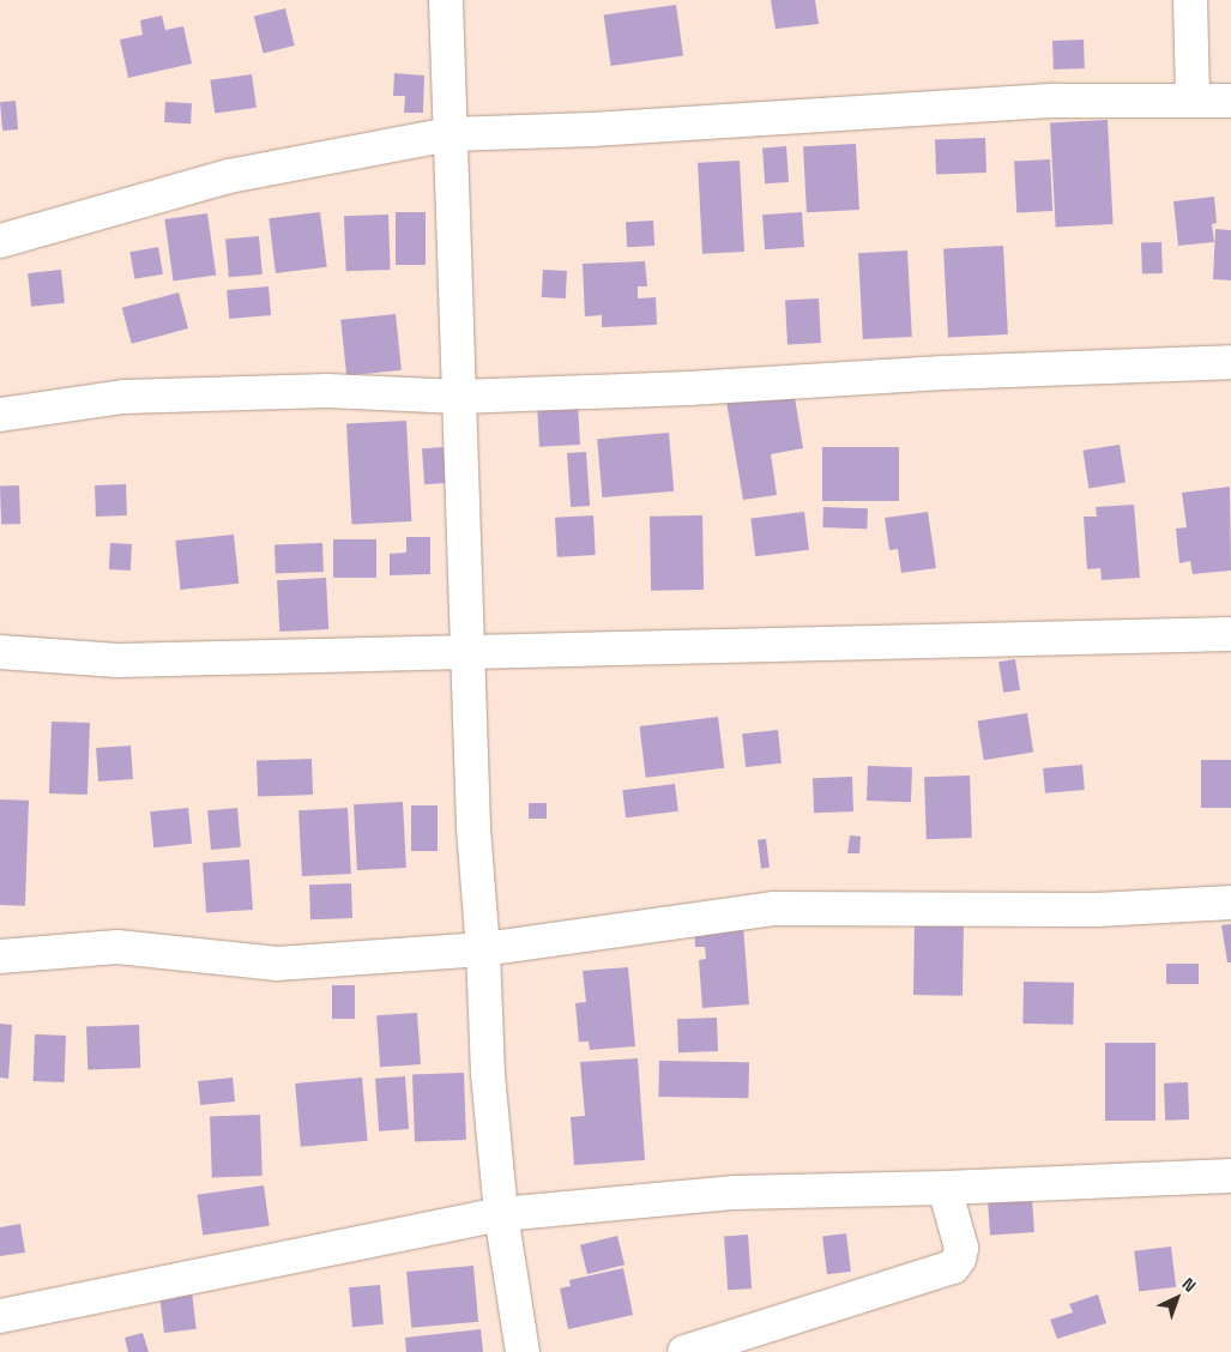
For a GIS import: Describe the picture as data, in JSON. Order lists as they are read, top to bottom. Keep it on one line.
{"north":"top right"}
